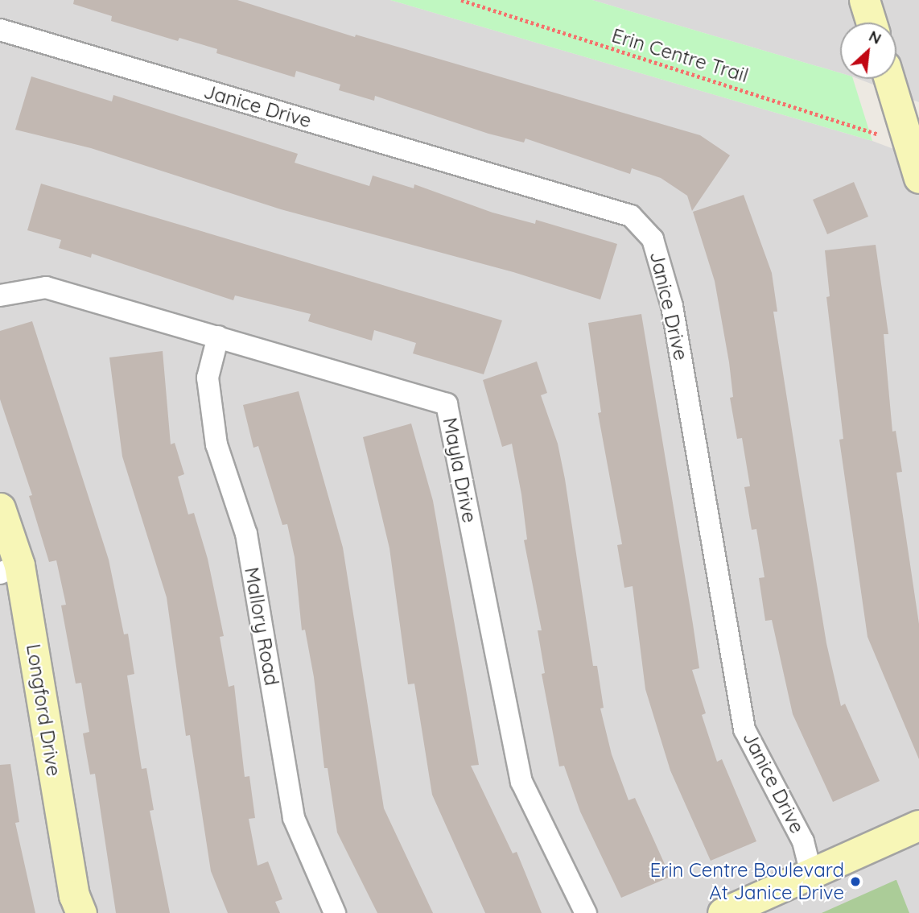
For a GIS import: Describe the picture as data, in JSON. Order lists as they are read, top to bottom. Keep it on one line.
{"streets":{"street":["Janice Drive","Mayla Drive","Mallory Road","Longford Drive"],"path":["Erin Centre Trail"]},"crossings":[["Mayla Drive","Mallory Road"]],"places":["Erin Centre Boulevard At Janice Drive"],"north":"top right"}
